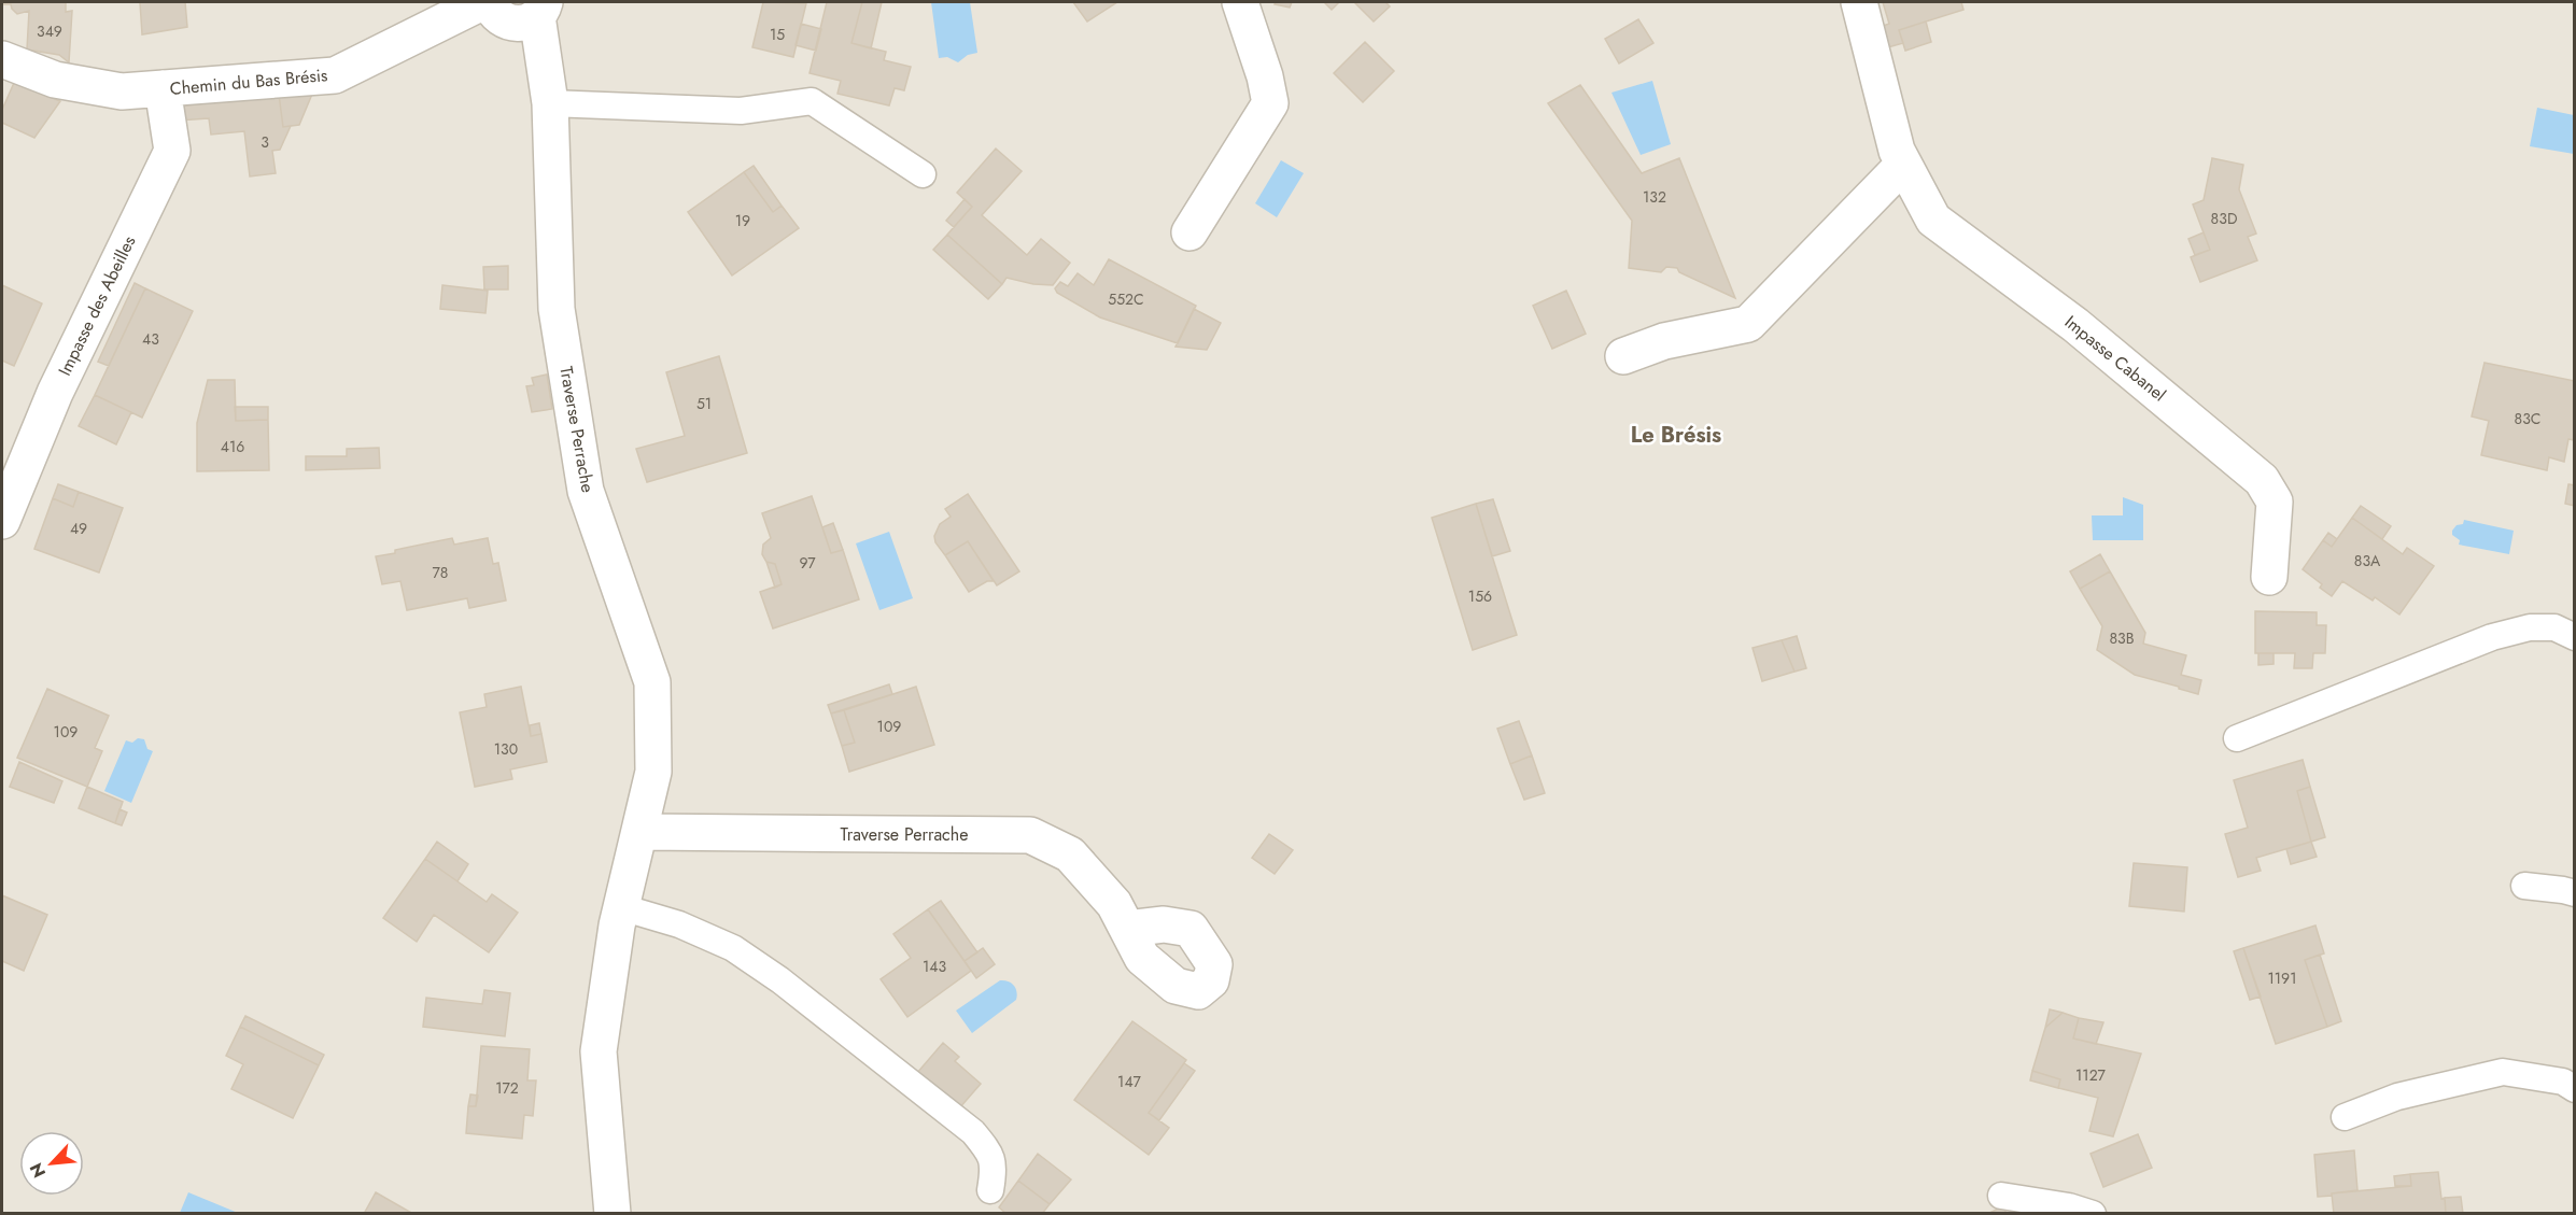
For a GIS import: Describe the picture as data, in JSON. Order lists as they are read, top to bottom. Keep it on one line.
{"streets":{"street":["Chemin du Bas Brésis","Impasse des Abeilles","Impasse Cabanel","Traverse Perrache"]},"crossings":[["Chemin du Bas Brésis","Impasse des Abeilles"]],"districts":["Le Brésis"],"house_numbers":["349","15","3","132","83D","19","552C","43","51","83C","416","49","83A","97","78","156","83B","109","109","130","143","1191","1127","147","172"],"north":"bottom left"}
